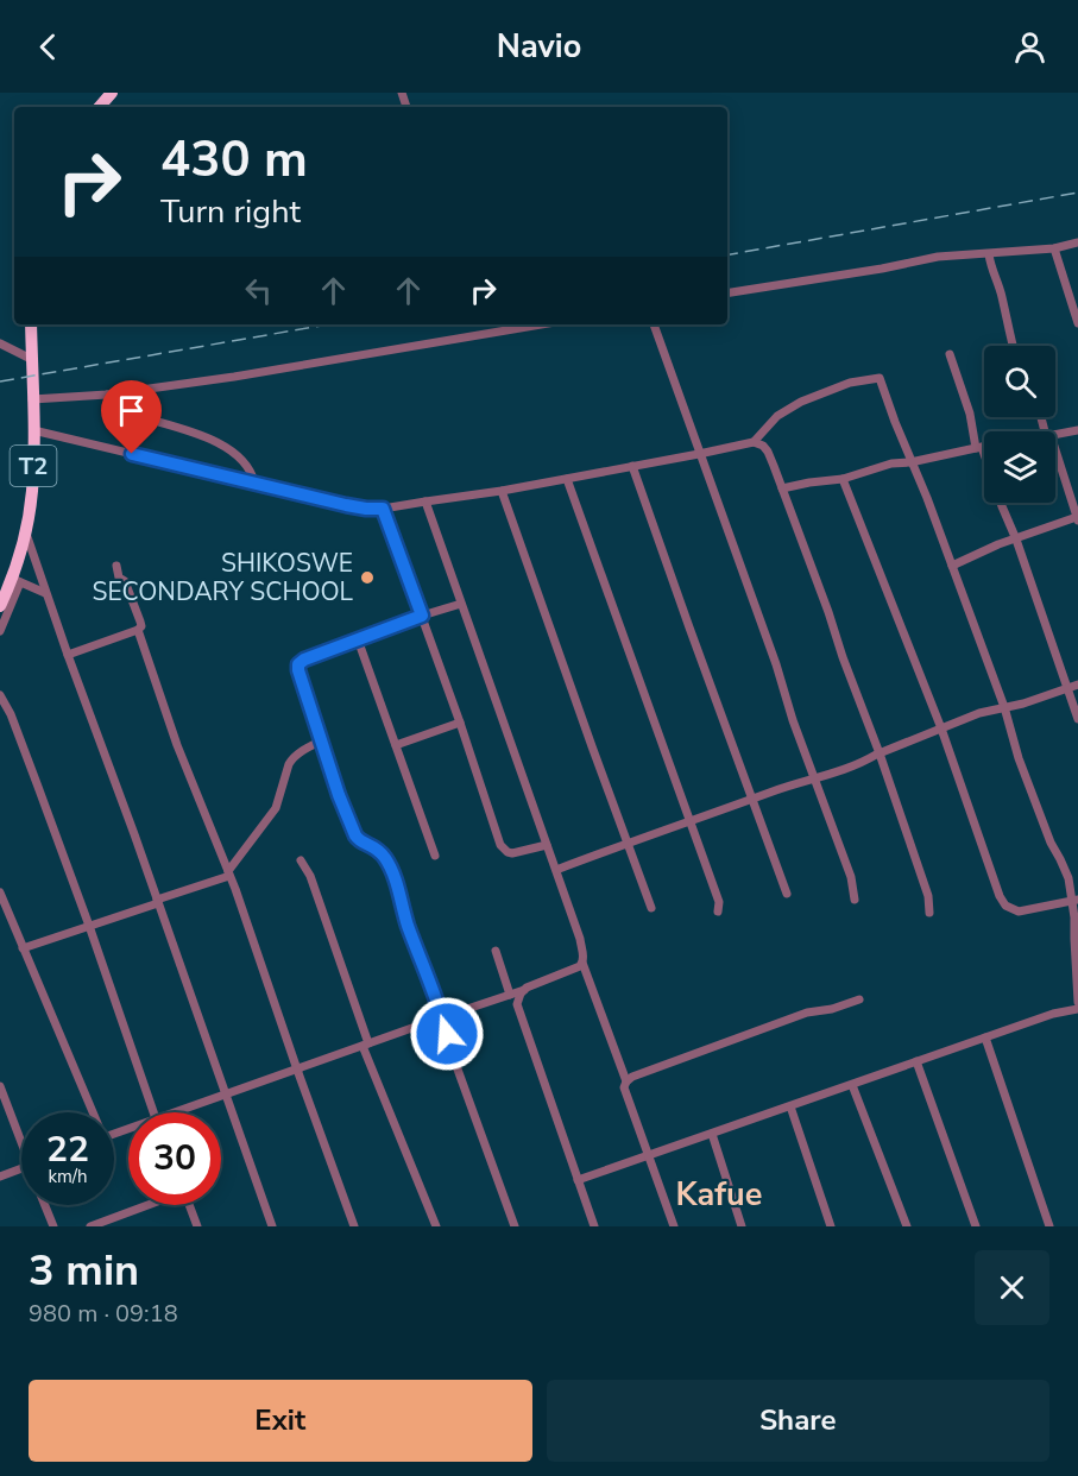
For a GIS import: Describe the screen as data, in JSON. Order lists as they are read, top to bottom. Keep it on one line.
{"streets":{"highway":["T2"]},"districts":["Kafue"],"places":["SHIKOSWE SECONDARY SCHOOL"],"page":{"header":"Navio","turn":["430 m","Turn right"],"speed":"22 km/h","limit":"30","heading":["3 min","980 m · 09:18"],"buttons":["Exit","Share"]}}
